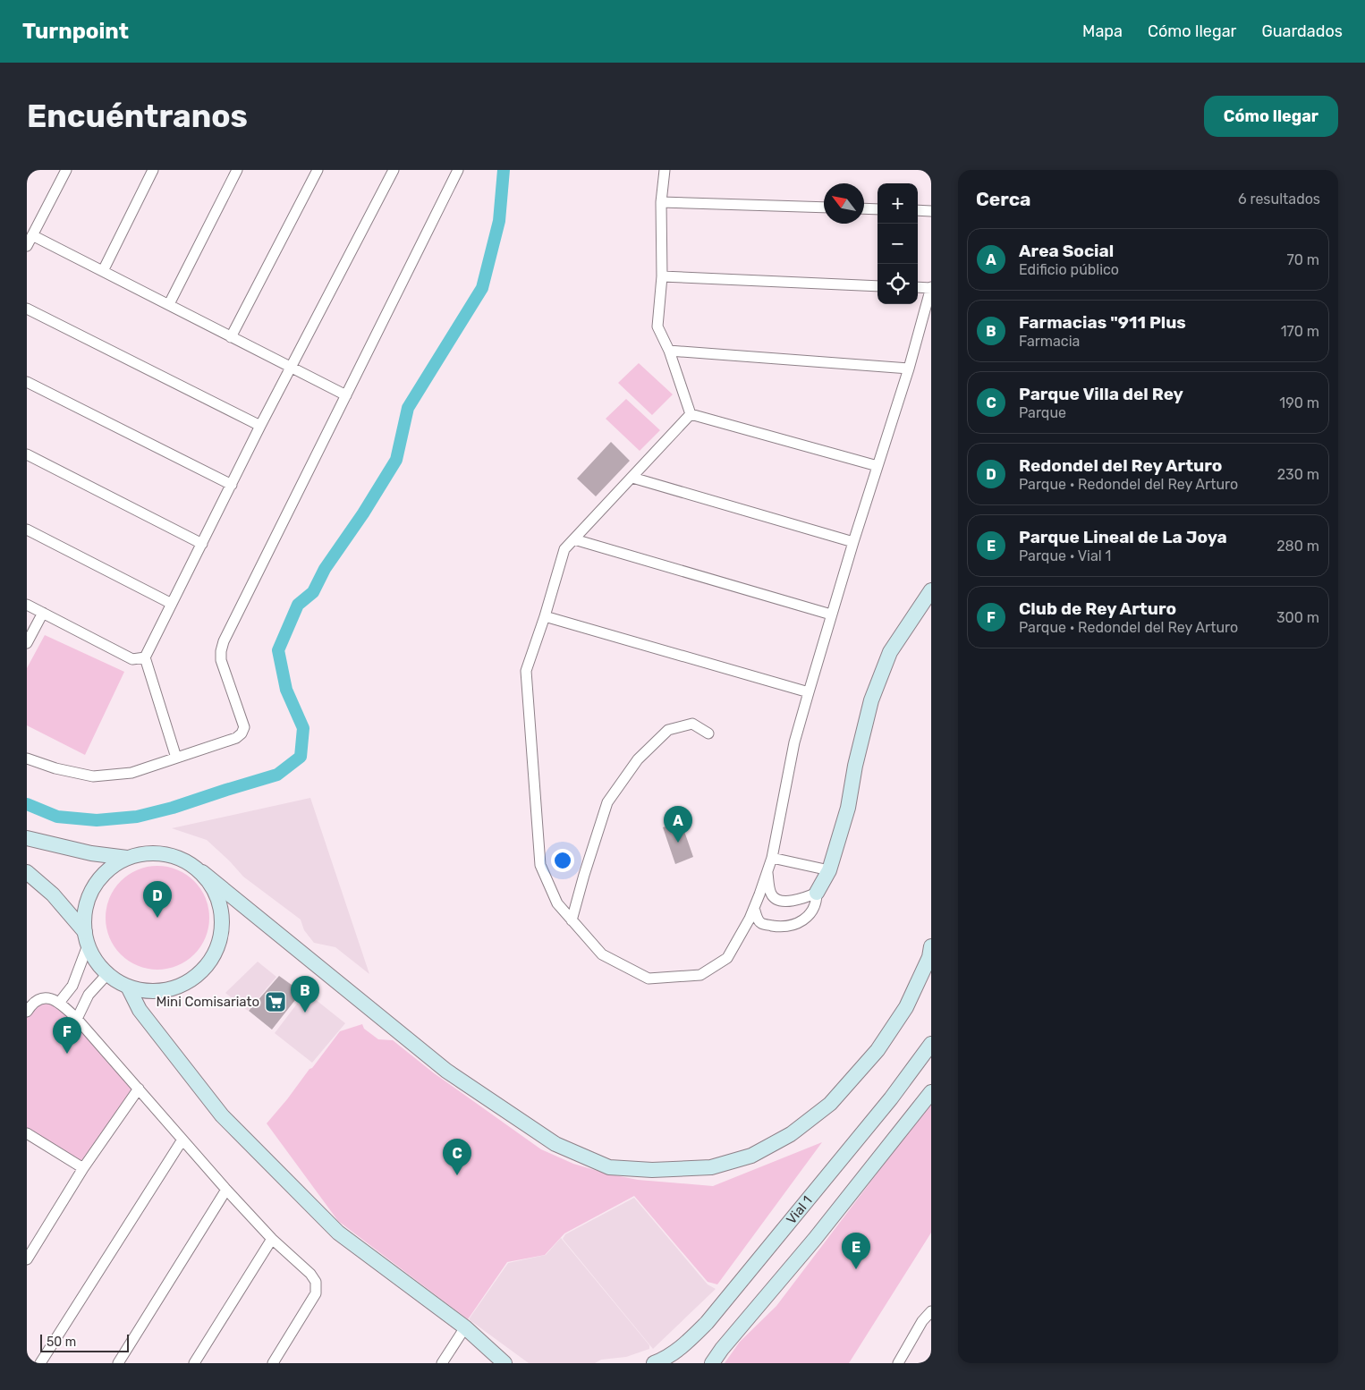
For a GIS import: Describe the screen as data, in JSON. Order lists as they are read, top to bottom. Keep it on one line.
{"streets":{"street":["Vial 1"]},"places":{"supermarket":["Mini Comisariato"]},"scale_bar":"50 m","north":"top left","page":{"header":"Turnpoint","nav":["Mapa","Cómo llegar","Guardados"],"buttons":"Cómo llegar","title":"Encuéntranos","heading":["Cerca","6 resultados"],"map_buttons":["+","−"],"list":[{"mark":"A","name":"Area Social","note":"Edificio público","value":"70 m"},{"mark":"B","name":"Farmacias \"911 Plus","note":"Farmacia","value":"170 m"},{"mark":"C","name":"Parque Villa del Rey","note":"Parque","value":"190 m"},{"mark":"D","name":"Redondel del Rey Arturo","note":"Parque · Redondel del Rey Arturo","value":"230 m"},{"mark":"E","name":"Parque Lineal de La Joya","note":"Parque · Vial 1","value":"280 m"},{"mark":"F","name":"Club de Rey Arturo","note":"Parque · Redondel del Rey Arturo","value":"300 m"}],"pins":["A","D","B","F","C","E"],"scale":"50 m"}}
